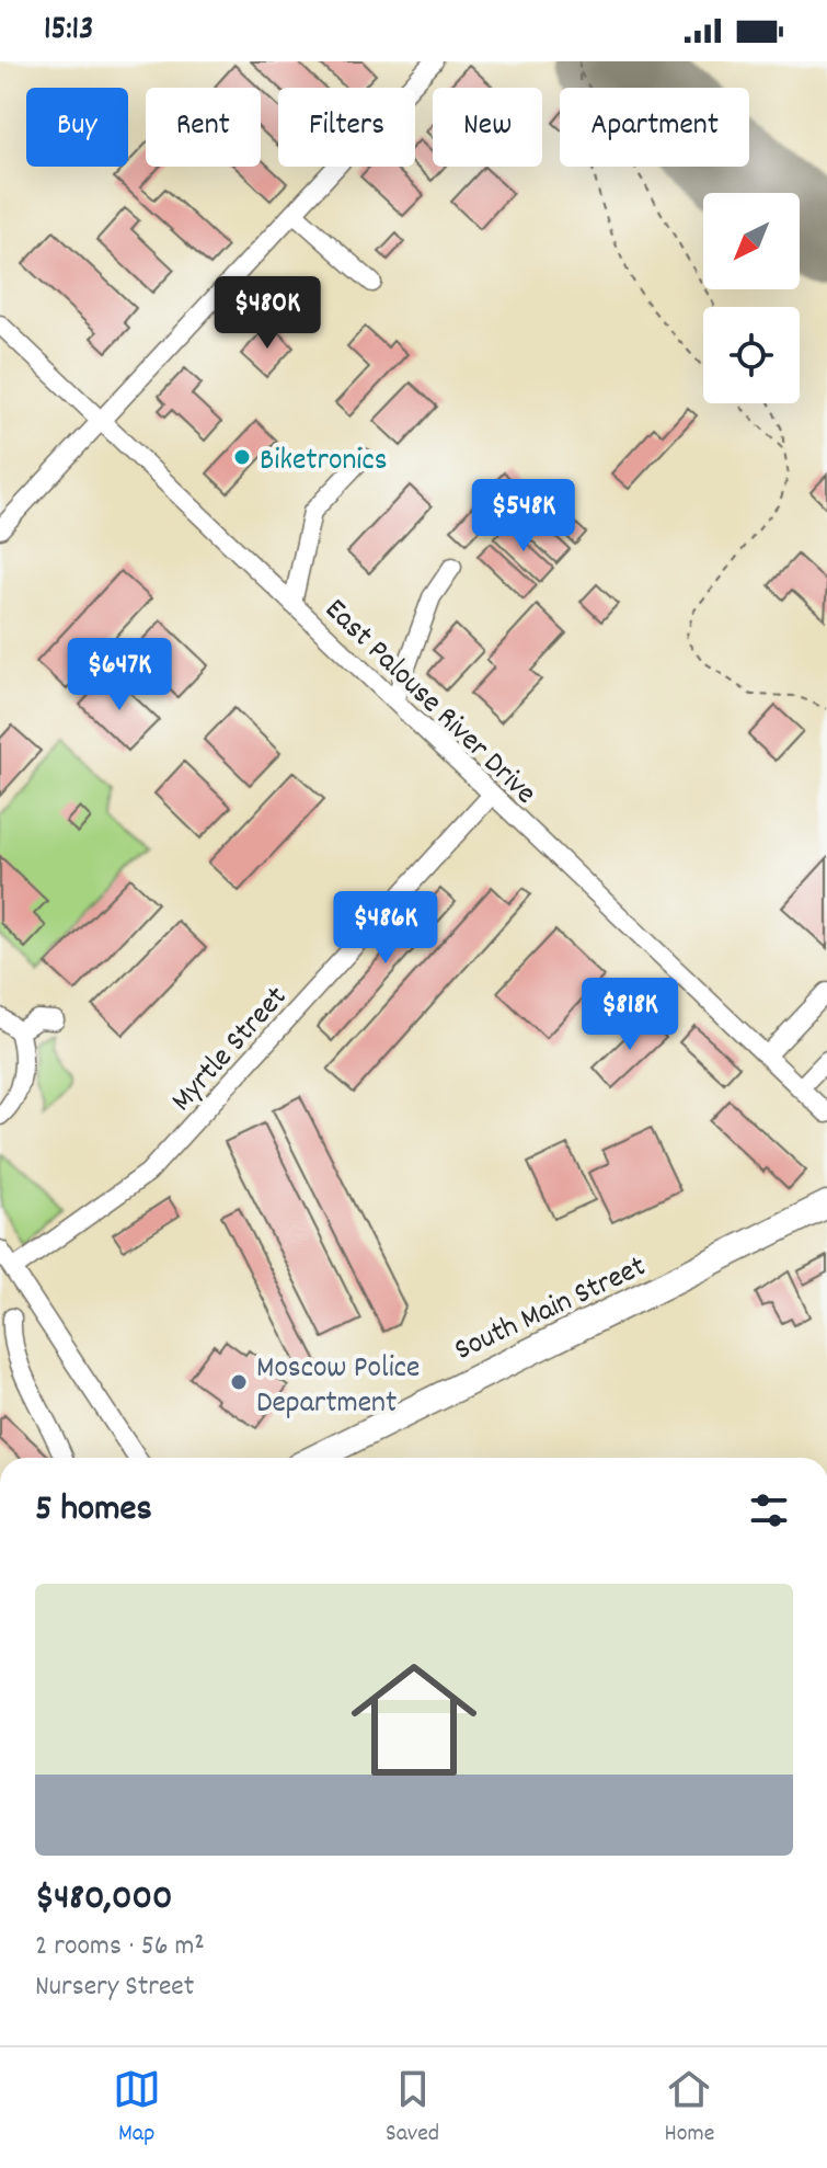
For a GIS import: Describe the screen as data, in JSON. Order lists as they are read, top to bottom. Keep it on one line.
{"streets":{"highway":["South Main Street"],"street":["East Palouse River Drive","Myrtle Street"]},"crossings":[["East Palouse River Drive","Myrtle Street"]],"places":["Biketronics","Moscow Police Department"],"north":"bottom left","page":{"status":"15:13","chip":["Buy","Rent","Filters","New","Apartment"],"price":["$480K","$548K","$647K","$486K","$818K"],"heading":"5 homes","list":[{"name":"$480,000","note":"2 rooms · 56 m² · Nursery Street"}],"tabs":["Map","Saved","Home"]}}
